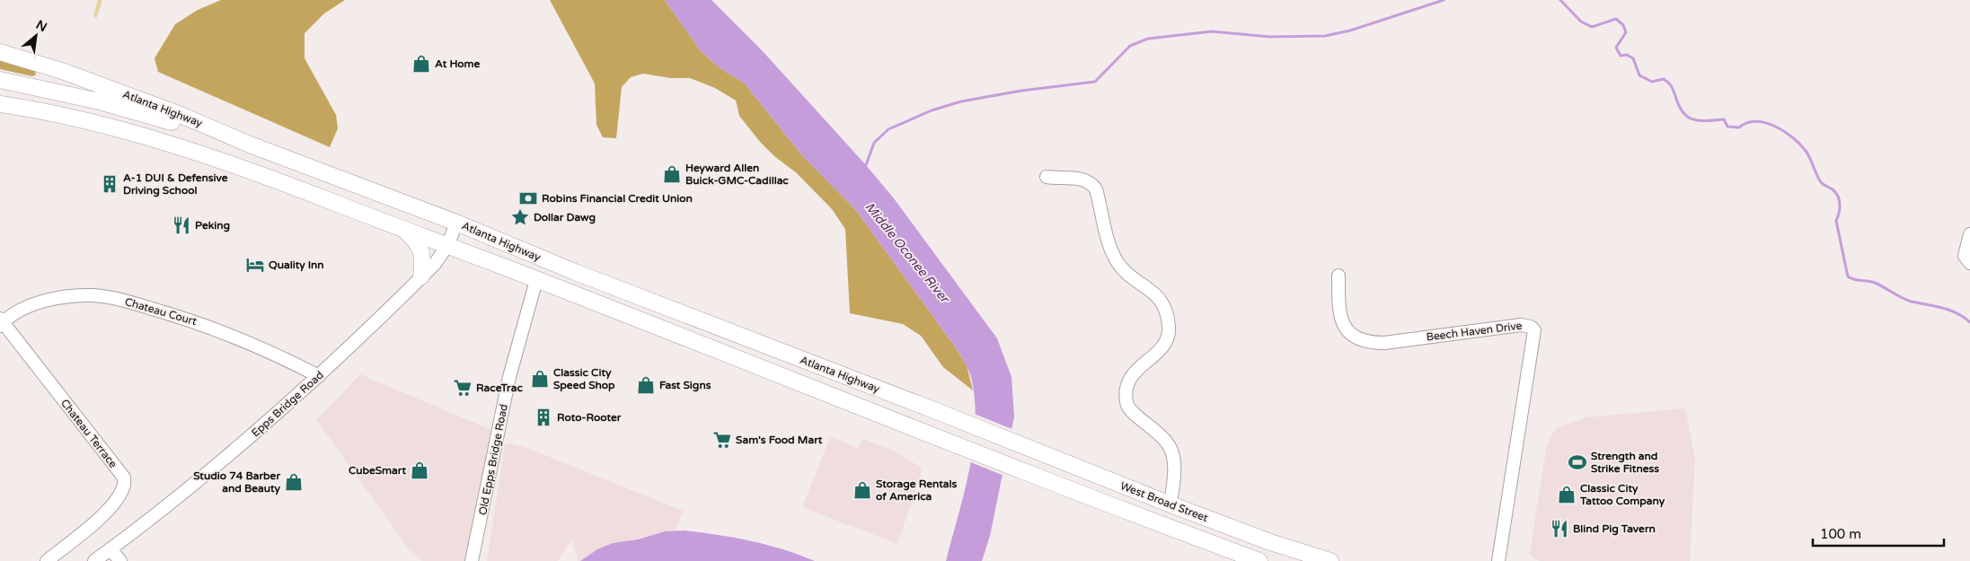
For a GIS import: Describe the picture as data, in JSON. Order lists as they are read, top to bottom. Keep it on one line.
{"streets":{"main road":["Atlanta Highway","West Broad Street"],"street":["Chateau Court","Beech Haven Drive","Epps Bridge Road","Chateau Terrace","Old Epps Bridge Road"]},"crossings":[["Atlanta Highway","Epps Bridge Road"],["Atlanta Highway","Old Epps Bridge Road"],["Atlanta Highway","West Broad Street"],["Chateau Court","Epps Bridge Road"],["Chateau Court","Chateau Terrace"]],"water":["Middle Oconee River"],"places":{"shop":["At Home","Heyward Allen Buick-GMC-Cadillac","Classic City Speed Shop","Fast Signs","CubeSmart","Studio 74 Barber and Beauty","Storage Rentals of America","Classic City Tattoo Company"],"building":["A-1 DUI & Defensive Driving School","Roto-Rooter"],"bank":["Robins Financial Credit Union"],"place":["Dollar Dawg"],"restaurant":["Peking","Blind Pig Tavern"],"hotel":["Quality Inn"],"supermarket":["RaceTrac","Sam's Food Mart"],"sports":["Strength and Strike Fitness"]},"scale_bar":"100 m","north":"top right"}
